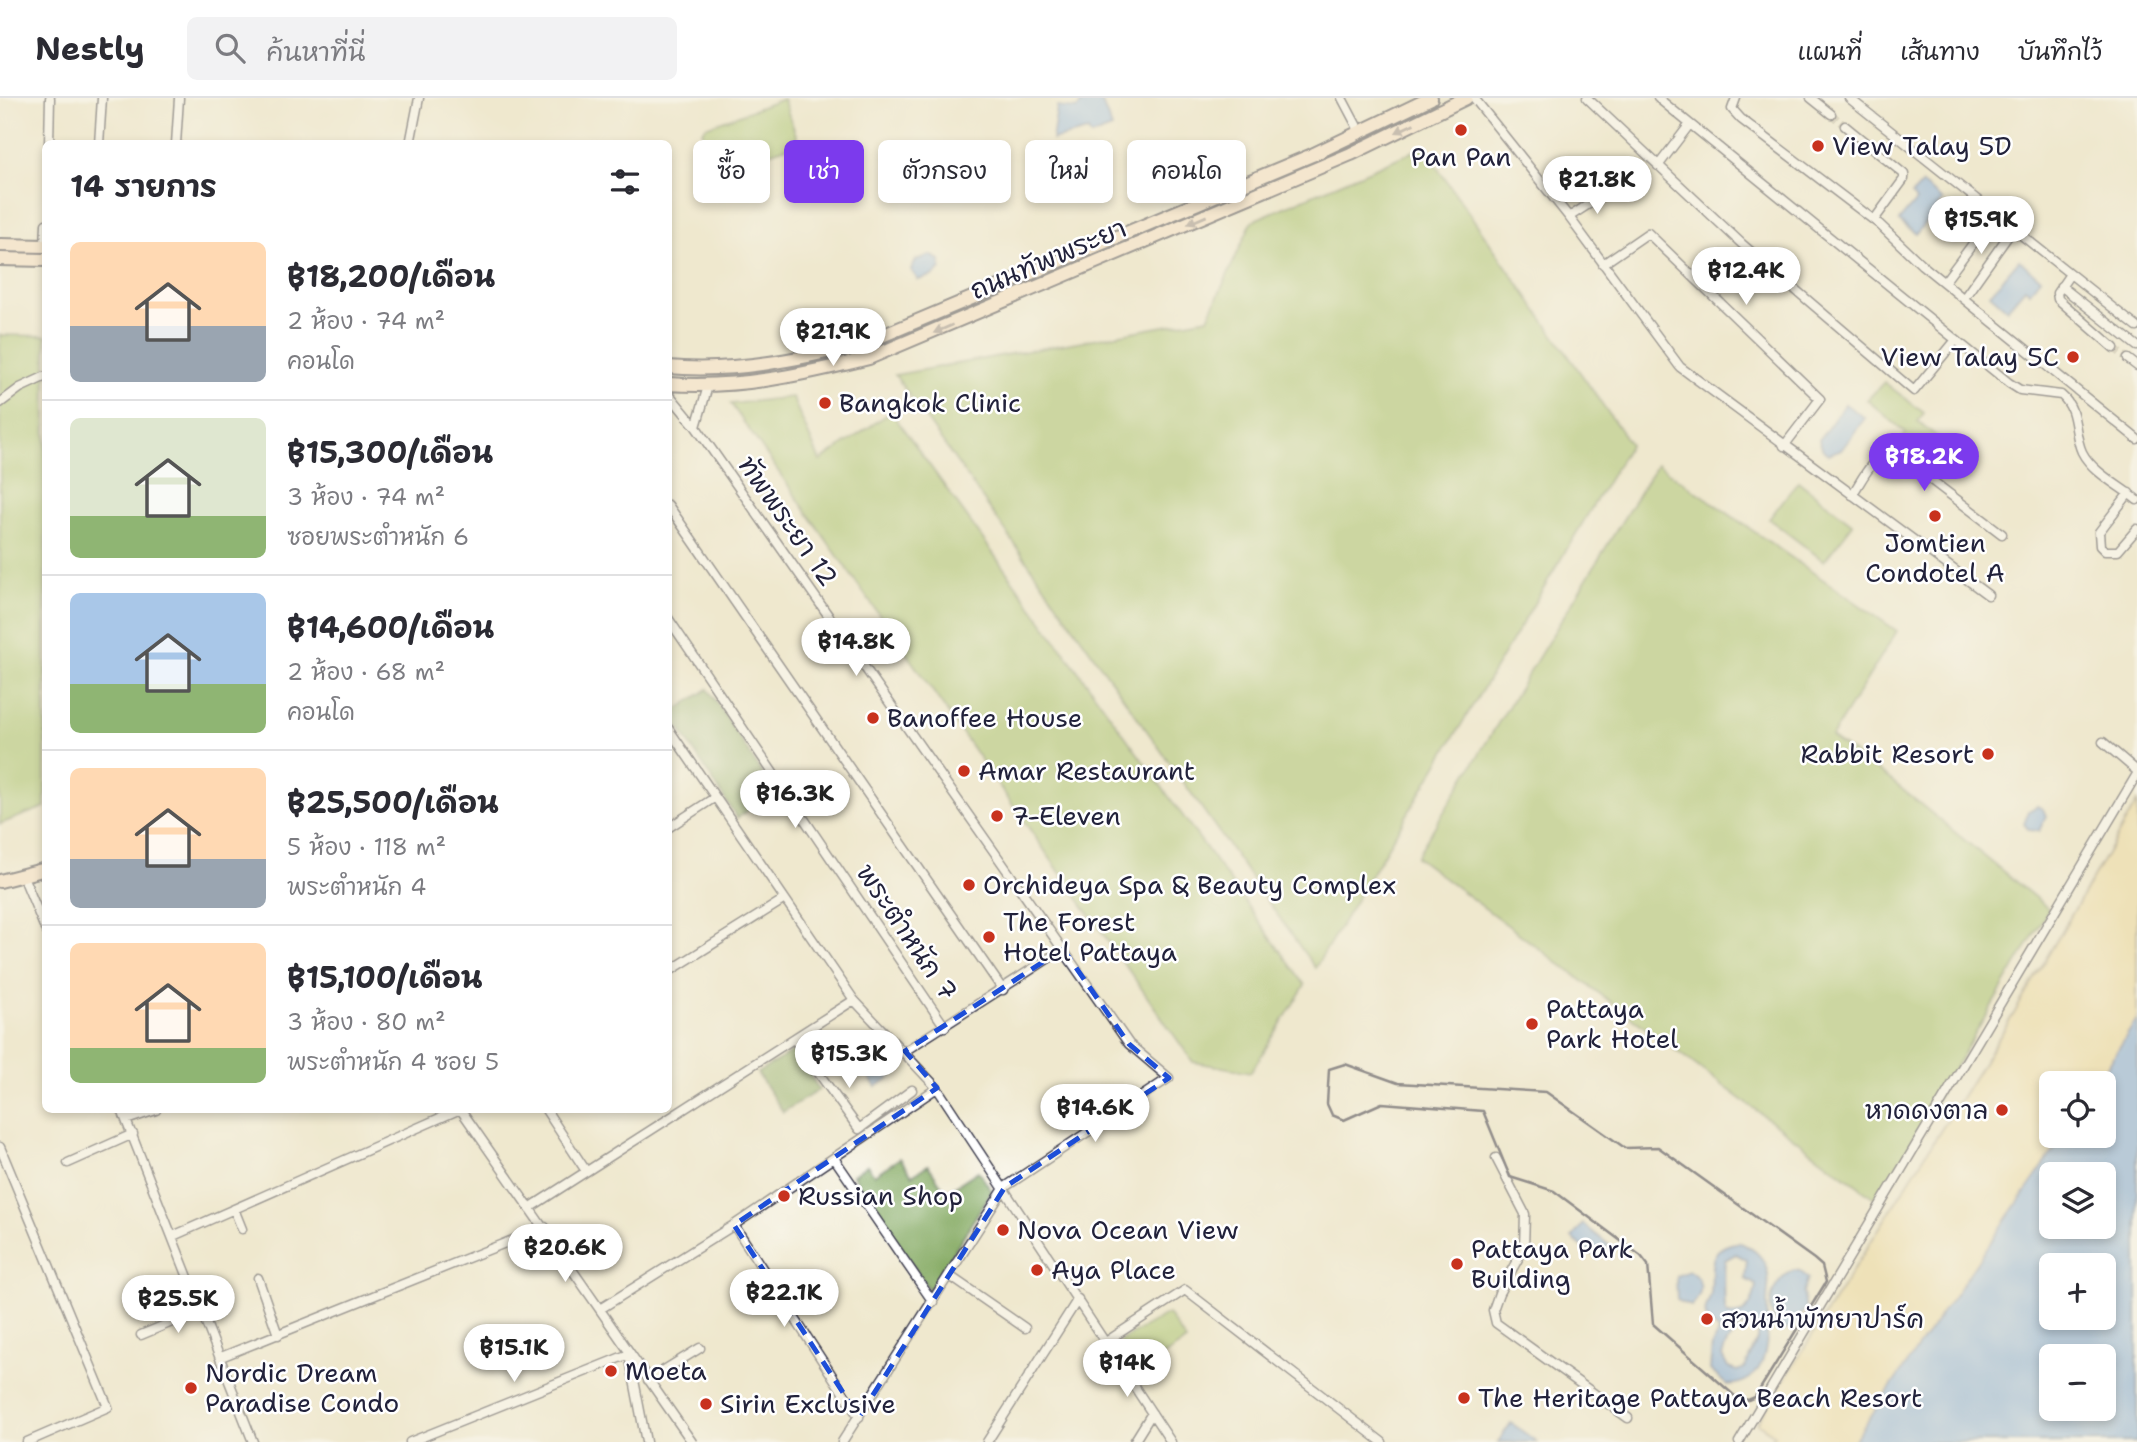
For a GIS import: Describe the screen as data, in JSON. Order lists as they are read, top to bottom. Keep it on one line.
{"streets":{"main road":["ถนนทัพพระยา"],"street":["ทัพพระยา 12","พระตำหนัก 7"]},"places":["Pan Pan","View Talay 5D","View Talay 5C","Bangkok Clinic","Jomtien Condotel A","Banoffee House","Rabbit Resort","Amar Restaurant","7-Eleven","Orchideya Spa & Beauty Complex","The Forest Hotel Pattaya","Pattaya Park Hotel","หาดดงตาล","Russian Shop","Nova Ocean View","Pattaya Park Building","Aya Place","สวนน้ำพัทยาปาร์ค","Moeta","Nordic Dream Paradise Condo","The Heritage Pattaya Beach Resort","Sirin Exclusive"],"page":{"header":"Nestly","search":"ค้นหาที่นี่","nav":["แผนที่","เส้นทาง","บันทึกไว้"],"chip":["ซื้อ","เช่า","ตัวกรอง","ใหม่","คอนโด"],"heading":"14 รายการ","price":["฿21.8K","฿15.9K","฿12.4K","฿21.9K","฿18.2K","฿14.8K","฿16.3K","฿15.3K","฿14.6K","฿20.6K","฿22.1K","฿25.5K","฿15.1K","฿14K"],"list":[{"name":"฿18,200/เดือน","note":"2 ห้อง · 74 m² · คอนโด"},{"name":"฿15,300/เดือน","note":"3 ห้อง · 74 m² · ซอยพระตำหนัก 6"},{"name":"฿14,600/เดือน","note":"2 ห้อง · 68 m² · คอนโด"},{"name":"฿25,500/เดือน","note":"5 ห้อง · 118 m² · พระตำหนัก 4"},{"name":"฿15,100/เดือน","note":"3 ห้อง · 80 m² · พระตำหนัก 4 ซอย 5"}],"map_buttons":["+","−"]}}
